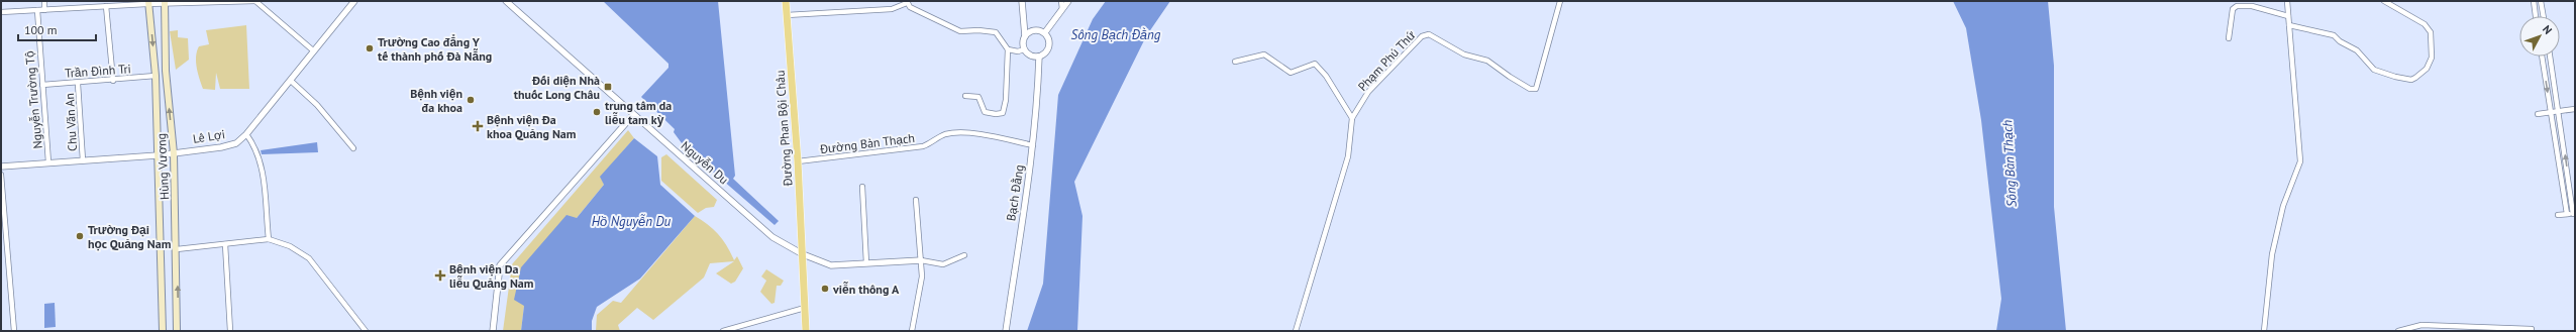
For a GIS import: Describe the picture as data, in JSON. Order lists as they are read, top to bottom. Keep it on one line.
{"streets":{"main road":["Đường Phan Bội Châu","Hùng Vương"],"street":["Phạm Phú Thứ","Trần Đình Tri","Nguyễn Trường Tộ","Chu Văn An","Lê Lợi","Đường Bàn Thạch","Nguyễn Du","Bạch Đằng"]},"crossings":[["Trần Đình Tri","Nguyễn Trường Tộ"],["Trần Đình Tri","Chu Văn An"],["Trần Đình Tri","Hùng Vương"],["Nguyễn Trường Tộ","Lê Lợi"],["Chu Văn An","Lê Lợi"],["Đường Phan Bội Châu","Đường Bàn Thạch"],["Đường Phan Bội Châu","Nguyễn Du"],["Lê Lợi","Hùng Vương"],["Đường Bàn Thạch","Bạch Đằng"]],"water":["Sông Bạch Đằng","Sông Bàn Thạch","Hồ Nguyễn Du"],"places":{"other":["Trường Cao đẳng Y tế thành phố Đà Nẵng","Bệnh viện đa khoa","trung tâm da liễu tam kỳ","Trường Đại học Quảng Nam","viễn thông A"],"transit":["Đối diện Nhà thuốc Long Châu"],"health":["Bệnh viện Đa khoa Quảng Nam","Bệnh viện Da liễu Quảng Nam"]},"scale_bar":"100 m","north":"top right"}
